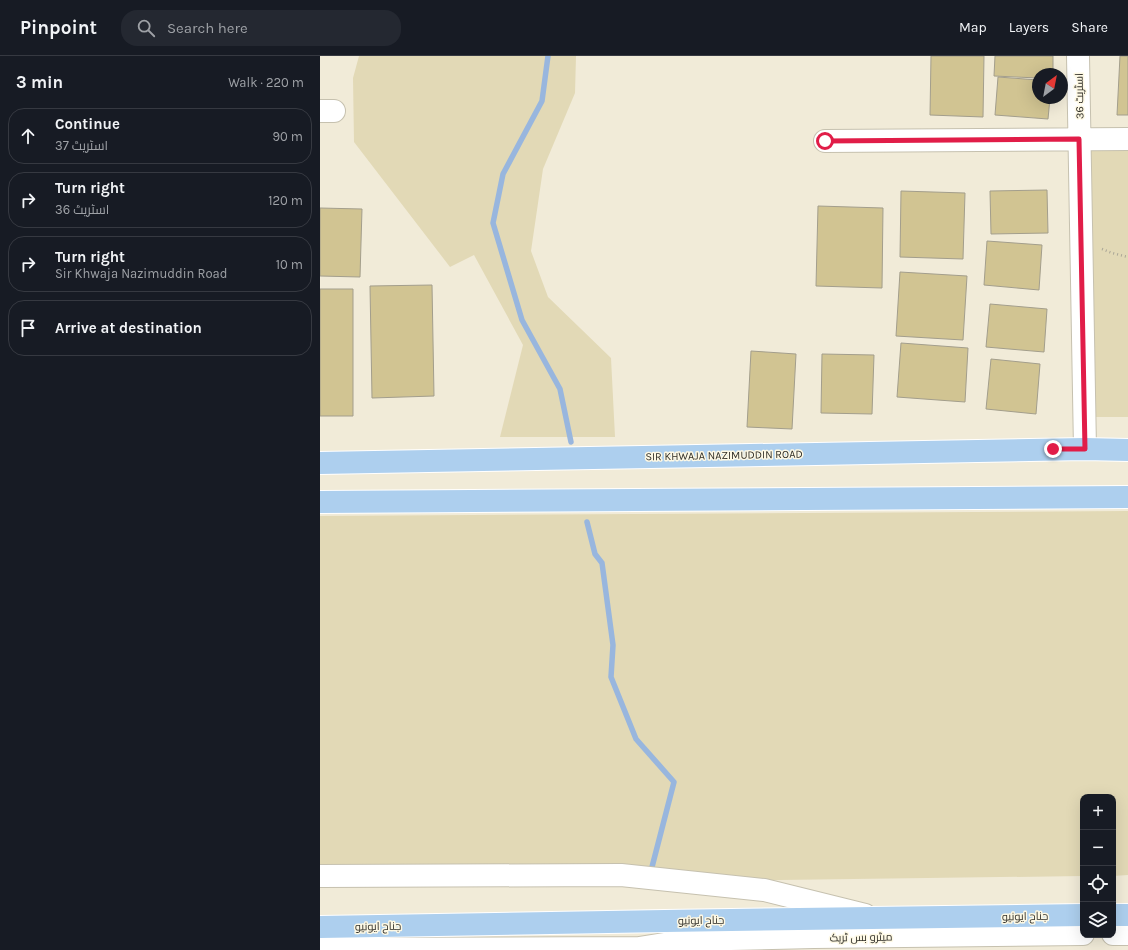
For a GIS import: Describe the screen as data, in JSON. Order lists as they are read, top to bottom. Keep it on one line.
{"streets":{"main road":["SIR KHWAJA NAZIMUDDIN ROAD","جناح ایونیو"],"street":["اسٹریٹ 36","میٹرو بس ٹریک"]},"crossings":[["اسٹریٹ 36","SIR KHWAJA NAZIMUDDIN ROAD"]],"north":"top right","page":{"header":"Pinpoint","search":"Search here","nav":["Map","Layers","Share"],"heading":["3 min","Walk · 220 m"],"list":[["Continue","اسٹریٹ 37","90 m"],["Turn right","اسٹریٹ 36","120 m"],["Turn right","Sir Khwaja Nazimuddin Road","10 m"],"Arrive at destination"],"map_buttons":["+","−"]}}
